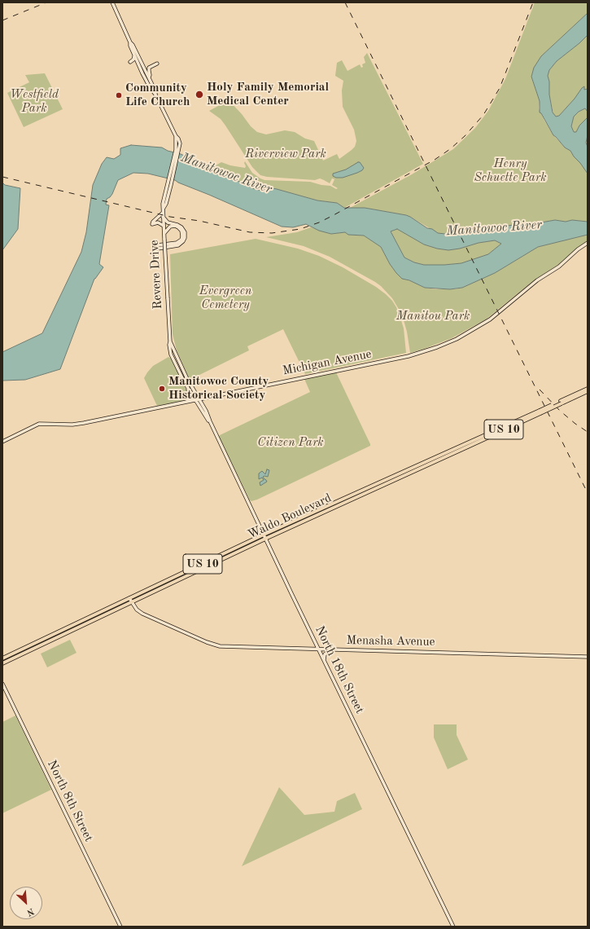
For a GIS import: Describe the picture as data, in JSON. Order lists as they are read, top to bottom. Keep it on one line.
{"streets":{"main road":["US 10","Waldo Boulevard"],"street":["Revere Drive","Michigan Avenue","Menasha Avenue","North 18th Street","North 8th Street"]},"crossings":[["Revere Drive","North 18th Street"],["Michigan Avenue","North 18th Street"],["Waldo Boulevard","Menasha Avenue"],["Waldo Boulevard","North 18th Street"],["Menasha Avenue","North 18th Street"]],"water":["Manitowoc River"],"parks":["Westfield Park","Riverview Park","Henry Schuette Park","Evergreen Cemetery","Manitou Park","Citizen Park"],"places":["Holy Family Memorial Medical Center","Community Life Church","Manitowoc County Historical Society"],"north":"bottom right"}
